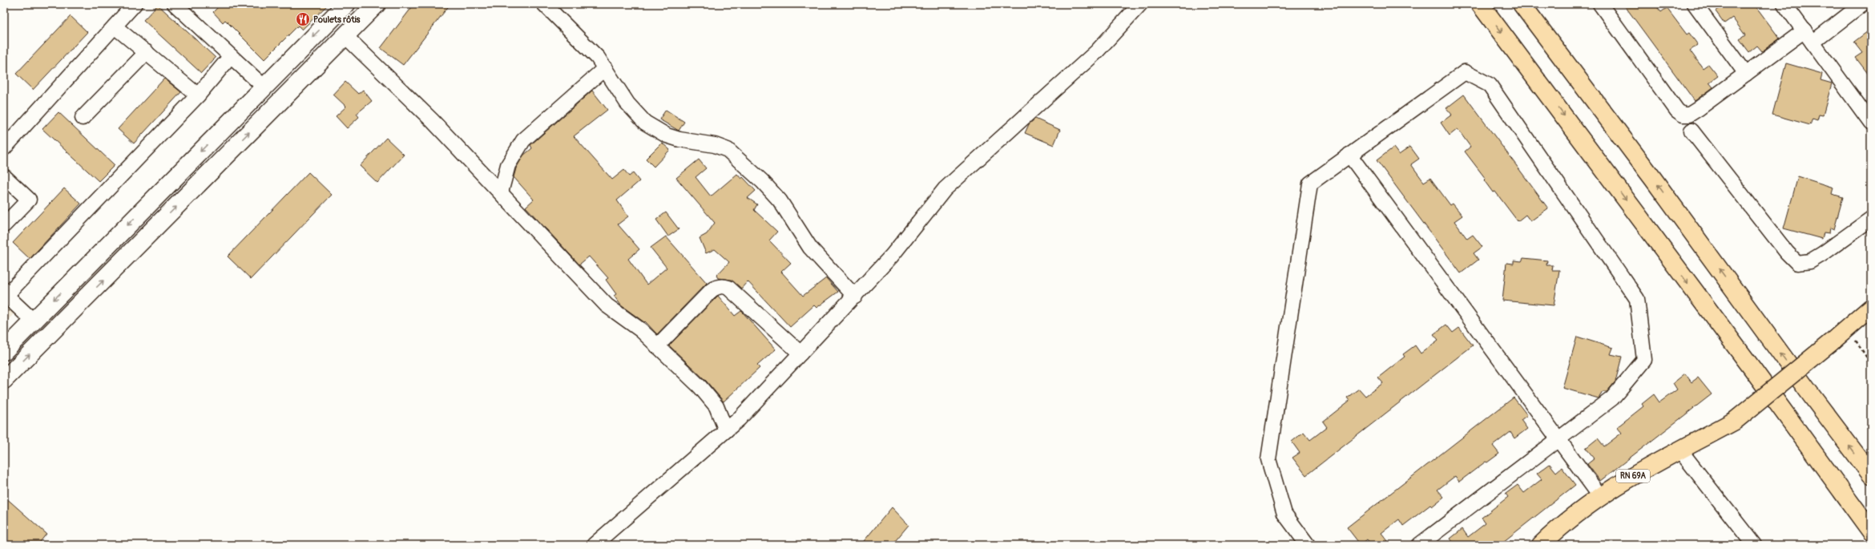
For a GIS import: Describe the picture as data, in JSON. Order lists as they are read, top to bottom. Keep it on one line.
{"streets":{"main road":["RN 69A"]},"places":{"restaurant":["Poulets rôtis"]}}
